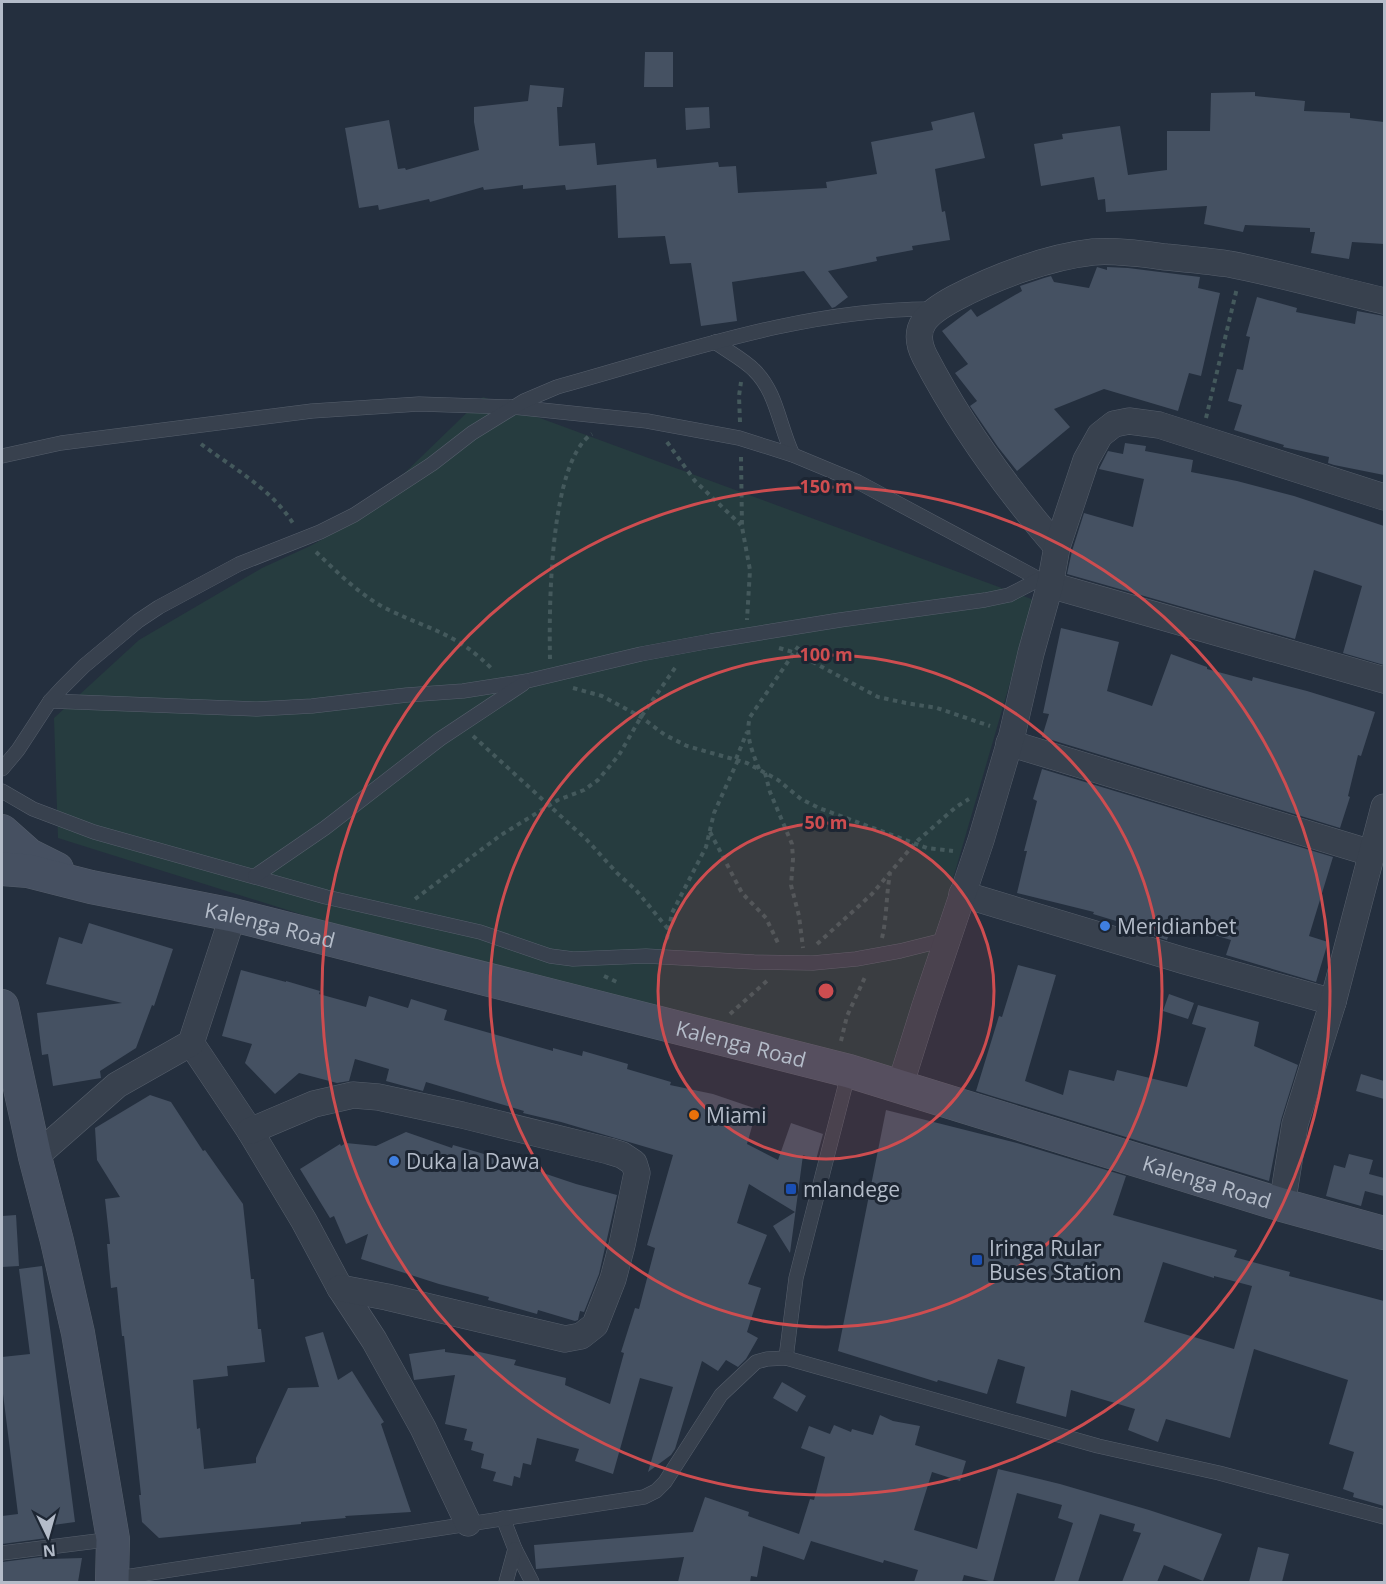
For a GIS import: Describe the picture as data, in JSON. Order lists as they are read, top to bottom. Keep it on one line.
{"streets":{"main road":["Kalenga Road"]},"places":{"other":["Meridianbet","Miami","Duka la Dawa"],"transit":["mlandege","Iringa Rular Buses Station"]},"north":"bottom","rings":["150 m","100 m","50 m"]}
